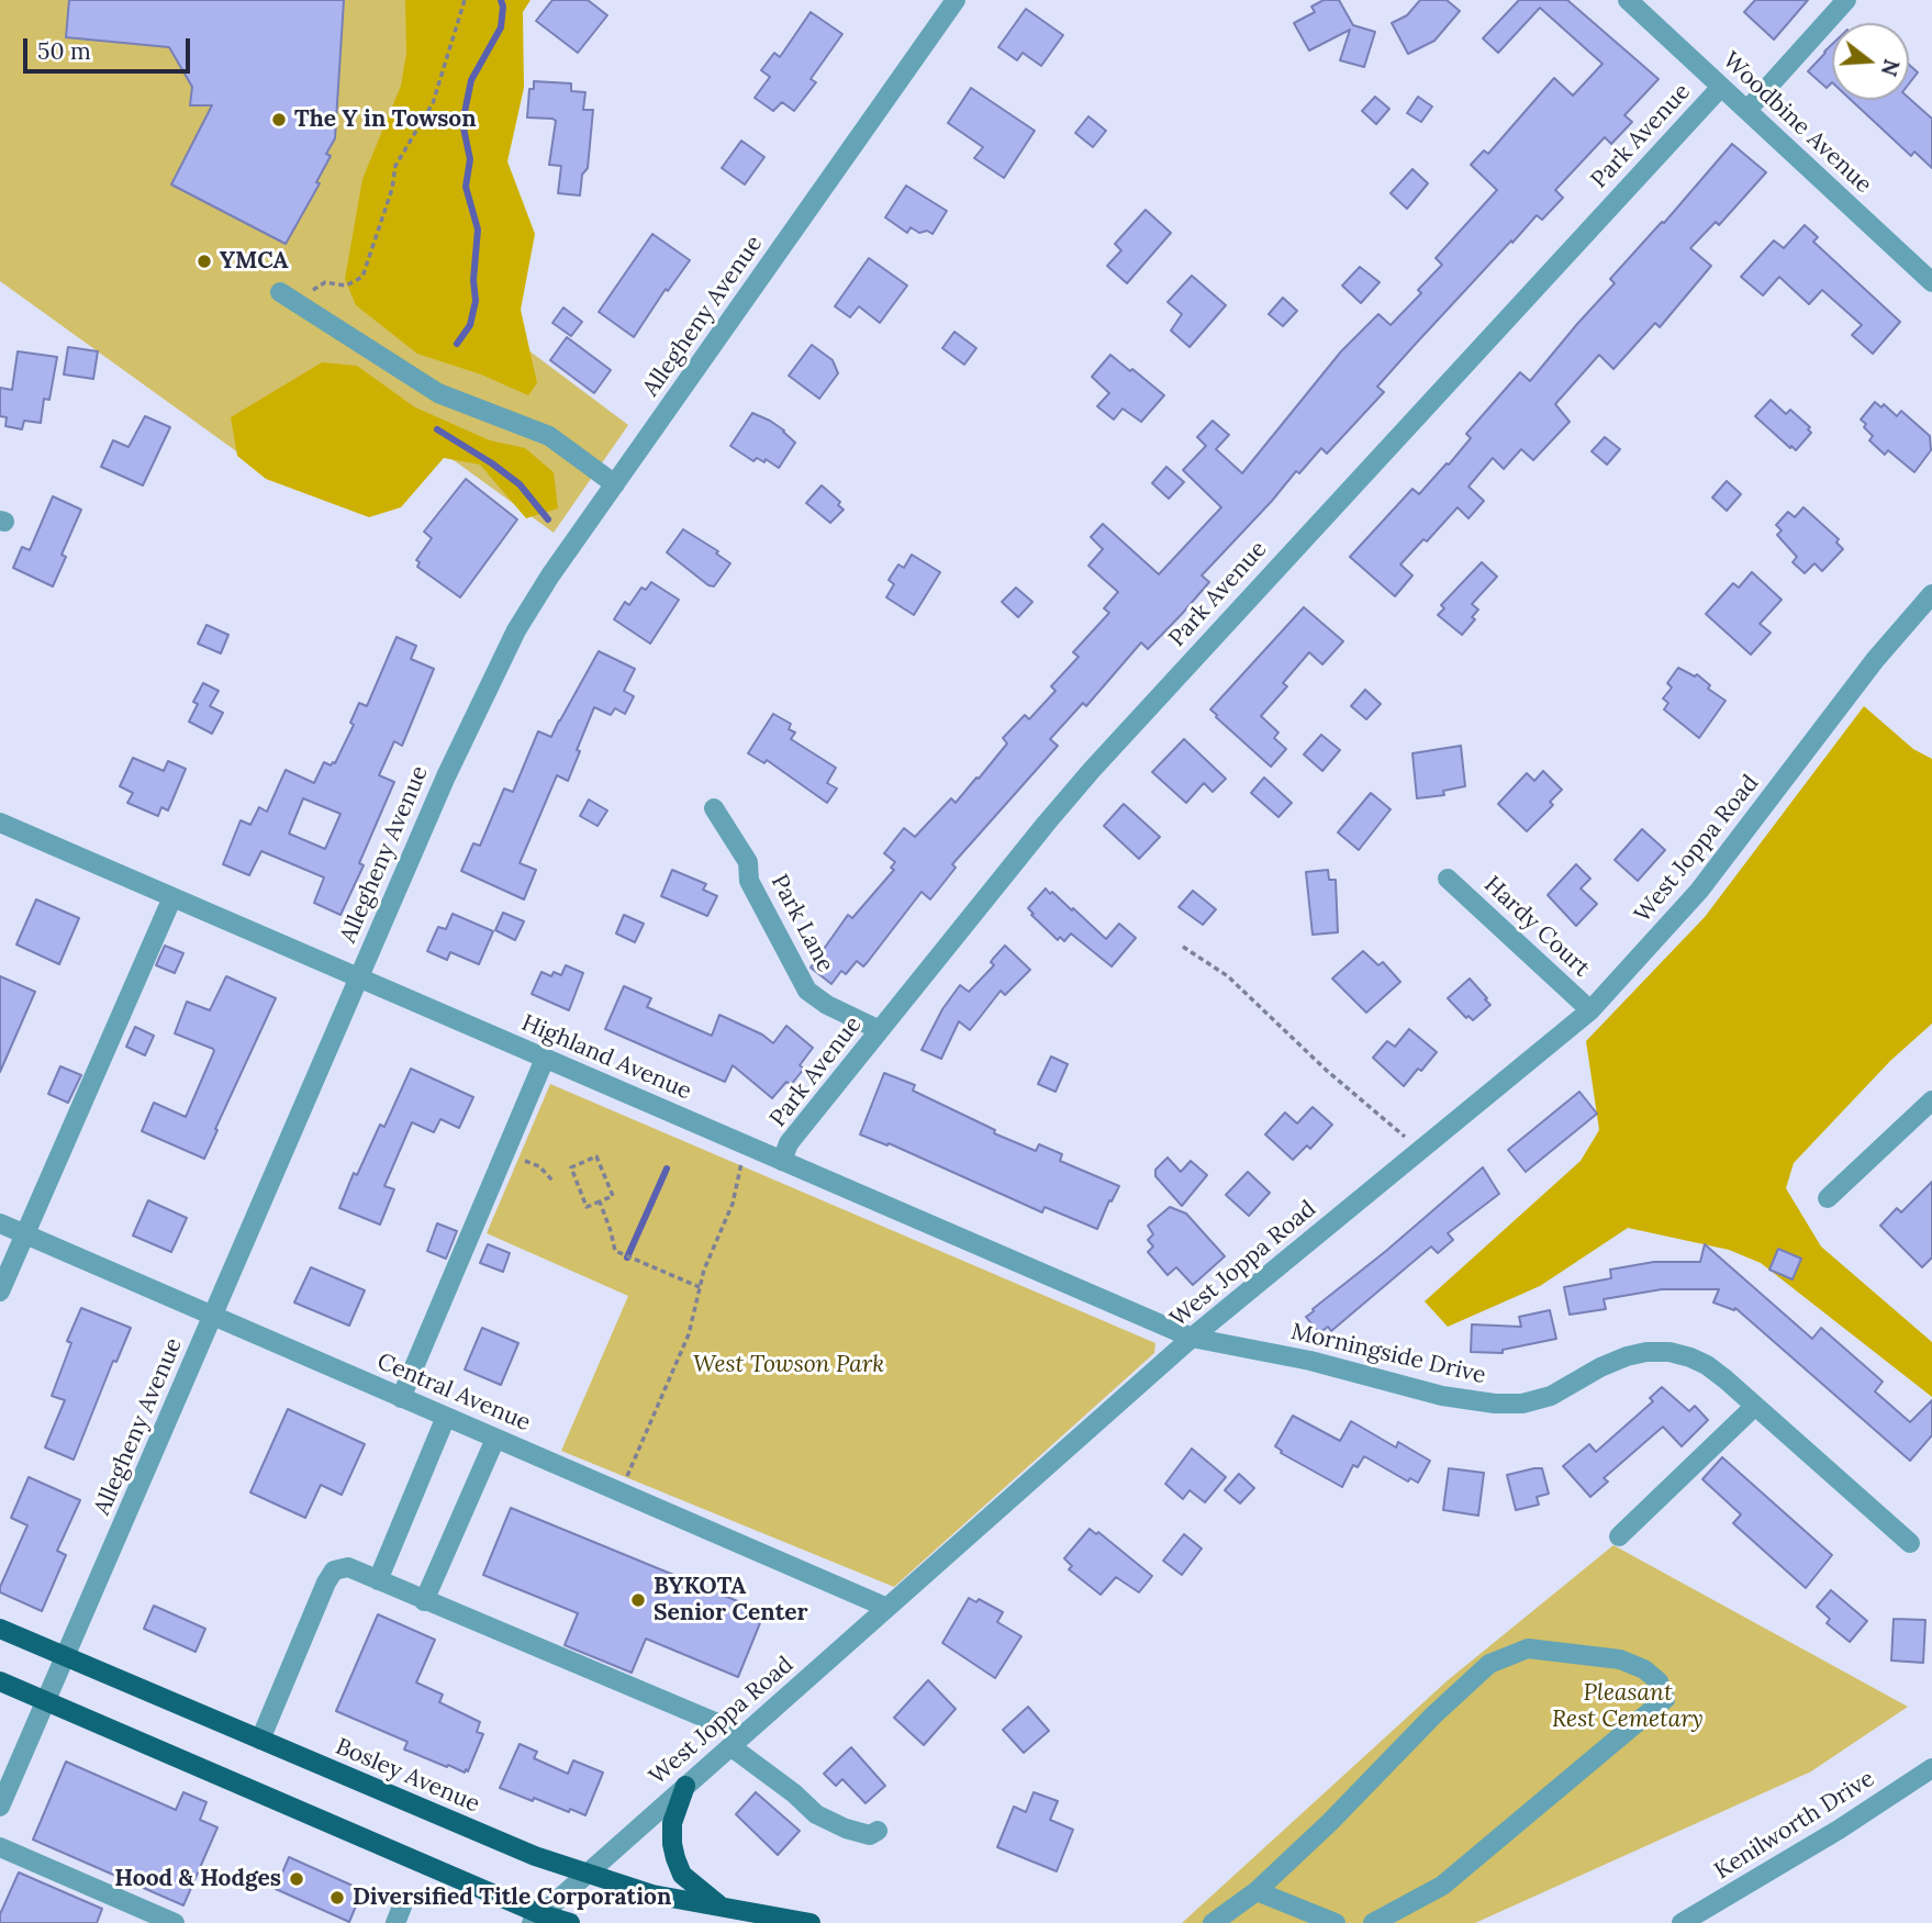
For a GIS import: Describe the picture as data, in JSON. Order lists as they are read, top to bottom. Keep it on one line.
{"streets":{"main road":["Bosley Avenue"],"street":["Woodbine Avenue","Park Avenue","Allegheny Avenue","West Joppa Road","Park Lane","Hardy Court","Highland Avenue","Morningside Drive","Central Avenue","Kenilworth Drive"]},"crossings":[["Woodbine Avenue","Park Avenue"],["Park Avenue","Park Lane"],["Park Avenue","Highland Avenue"],["Allegheny Avenue","Highland Avenue"],["Allegheny Avenue","Central Avenue"],["Allegheny Avenue","Bosley Avenue"],["West Joppa Road","Hardy Court"],["West Joppa Road","Highland Avenue"],["West Joppa Road","Morningside Drive"],["West Joppa Road","Central Avenue"],["West Joppa Road","Bosley Avenue"],["Highland Avenue","Morningside Drive"]],"parks":["West Towson Park","Pleasant Rest Cemetary"],"places":["The Y in Towson","YMCA","BYKOTA Senior Center","Hood & Hodges","Diversified Title Corporation"],"scale_bar":"50 m","north":"right"}
